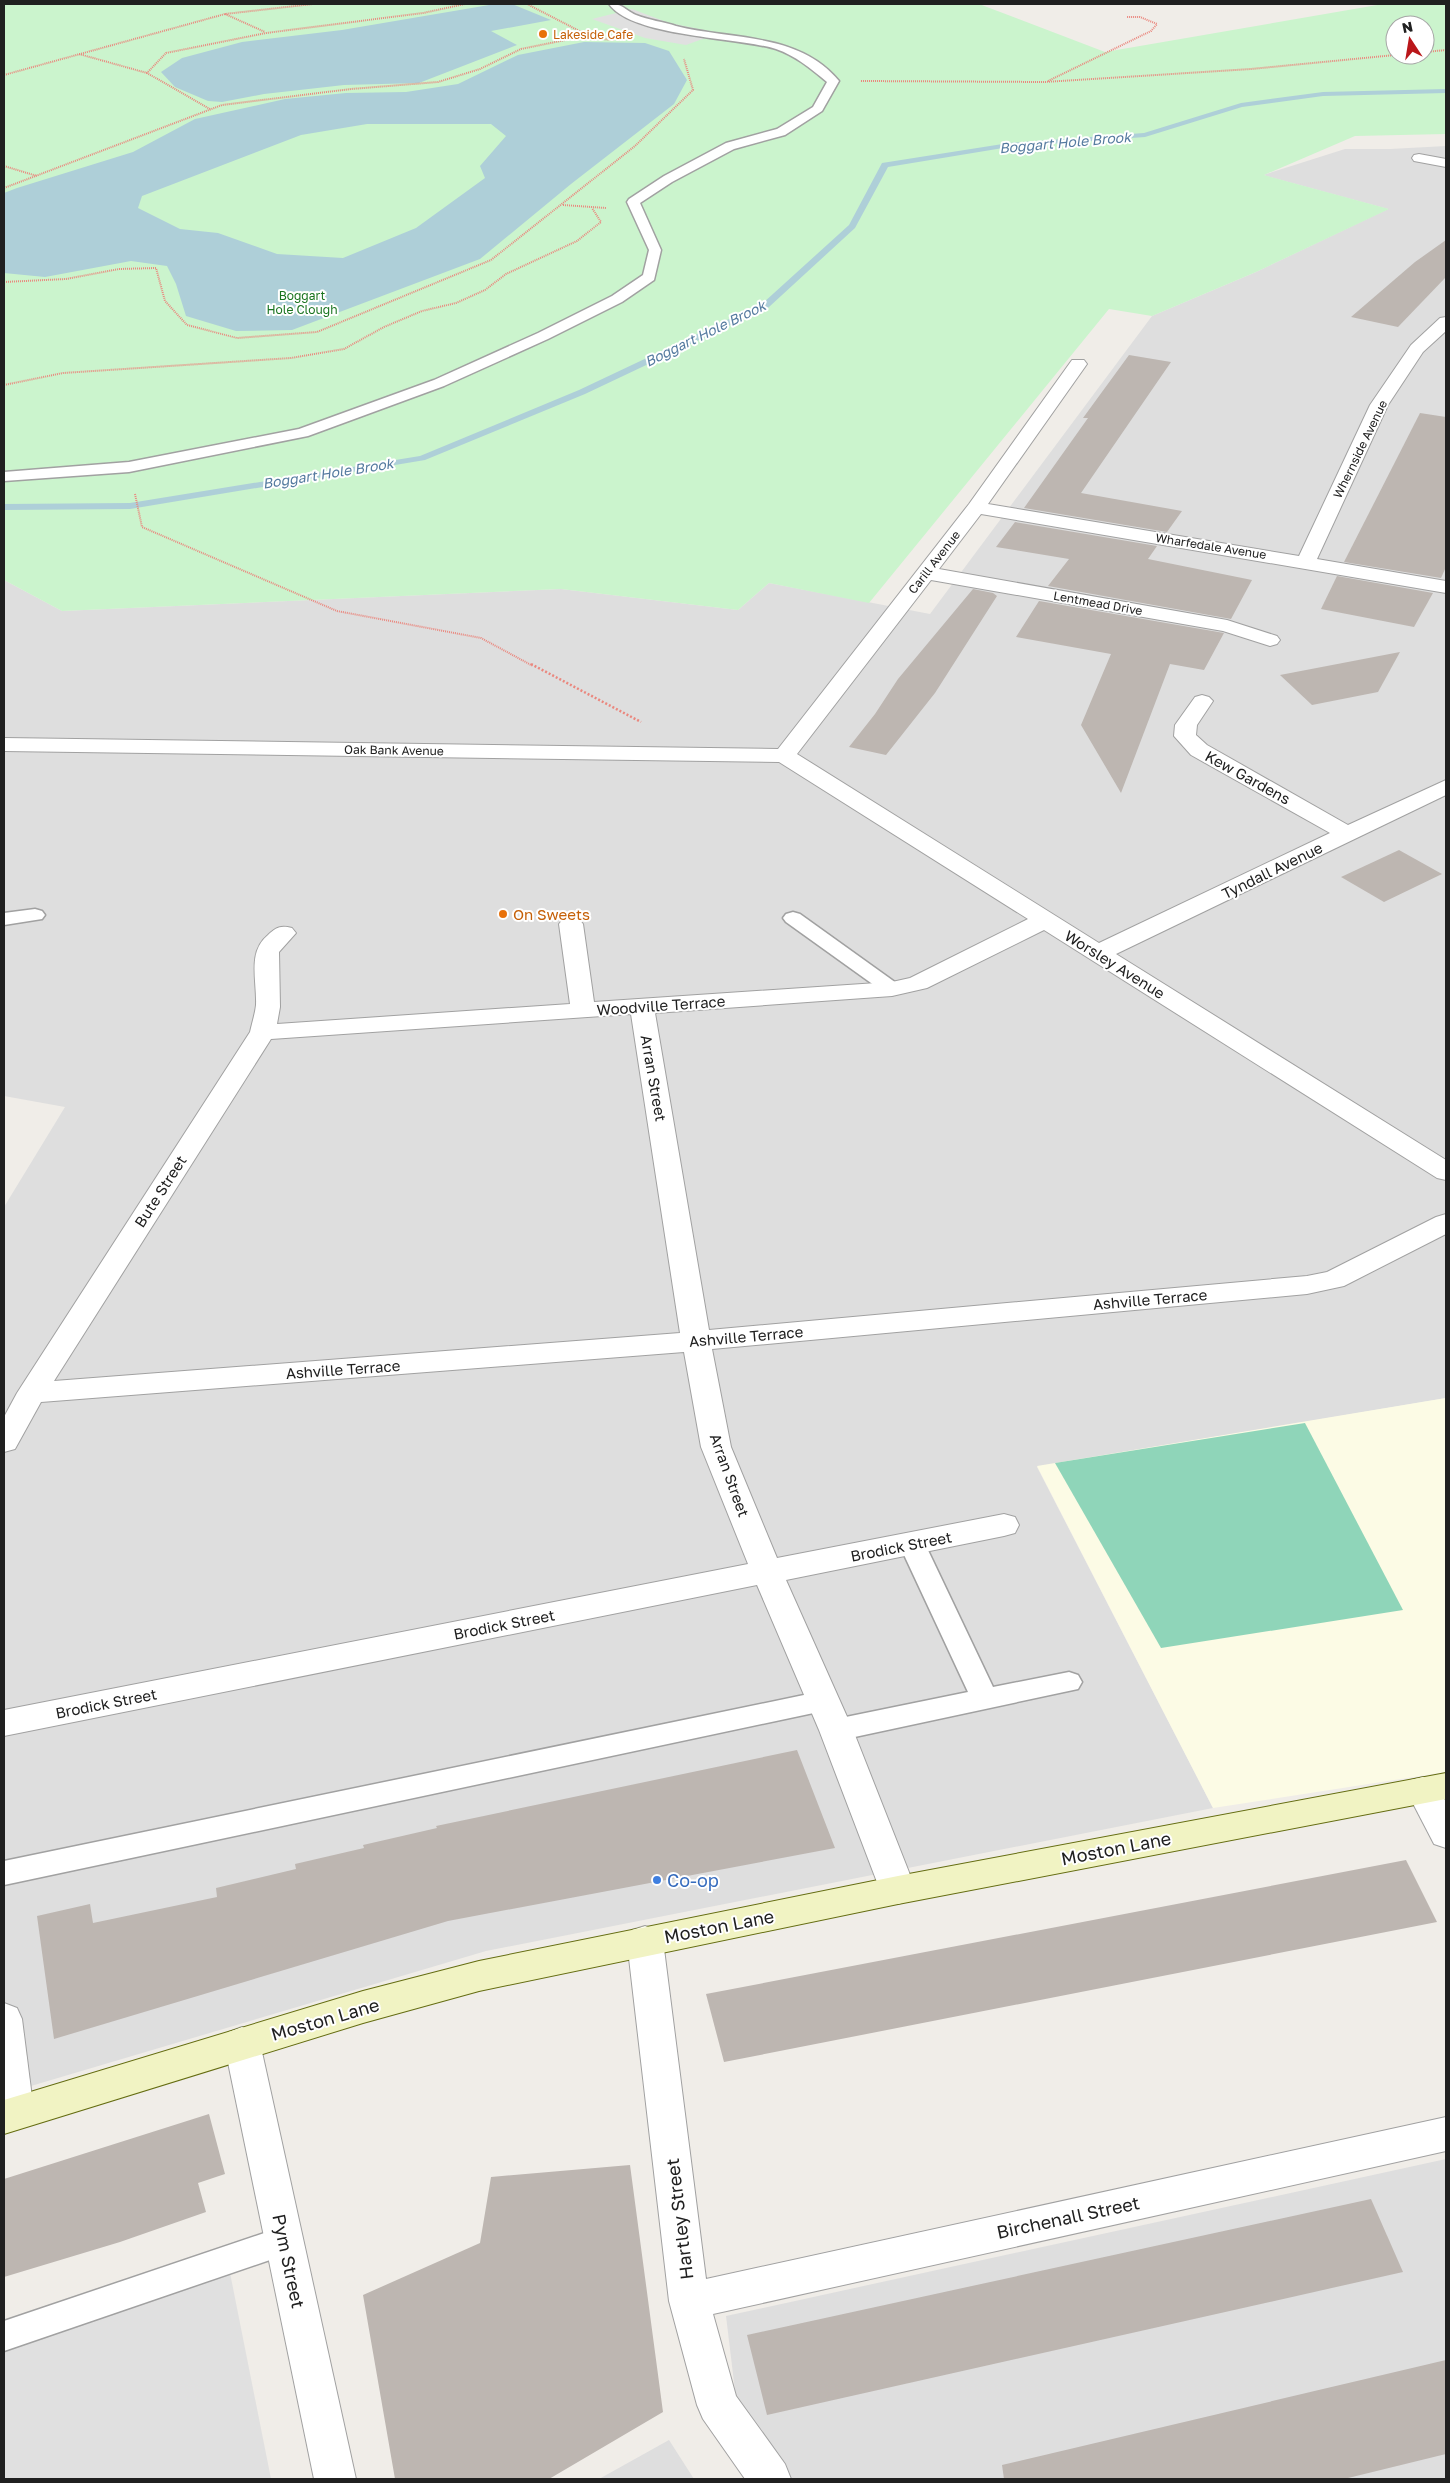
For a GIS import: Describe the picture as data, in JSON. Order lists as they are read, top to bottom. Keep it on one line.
{"streets":{"street":["Whernside Avenue","Wharfedale Avenue","Carill Avenue","Lentmead Drive","Oak Bank Avenue","Kew Gardens","Tyndall Avenue","Worsley Avenue","Woodville Terrace","Arran Street","Bute Street","Ashville Terrace","Brodick Street","Moston Lane","Birchenall Street","Hartley Street","Pym Street"]},"crossings":[["Whernside Avenue","Wharfedale Avenue"],["Wharfedale Avenue","Carill Avenue"],["Carill Avenue","Lentmead Drive"],["Carill Avenue","Oak Bank Avenue"],["Carill Avenue","Worsley Avenue"],["Oak Bank Avenue","Worsley Avenue"],["Kew Gardens","Tyndall Avenue"],["Tyndall Avenue","Worsley Avenue"],["Worsley Avenue","Woodville Terrace"],["Woodville Terrace","Arran Street"],["Woodville Terrace","Bute Street"],["Arran Street","Ashville Terrace"],["Arran Street","Brodick Street"],["Arran Street","Moston Lane"],["Bute Street","Ashville Terrace"],["Moston Lane","Hartley Street"],["Moston Lane","Pym Street"],["Birchenall Street","Hartley Street"]],"water":["Boggart Hole Brook"],"parks":["Boggart Hole Clough"],"places":["Lakeside Cafe","On Sweets","Co-op"],"north":"top"}
